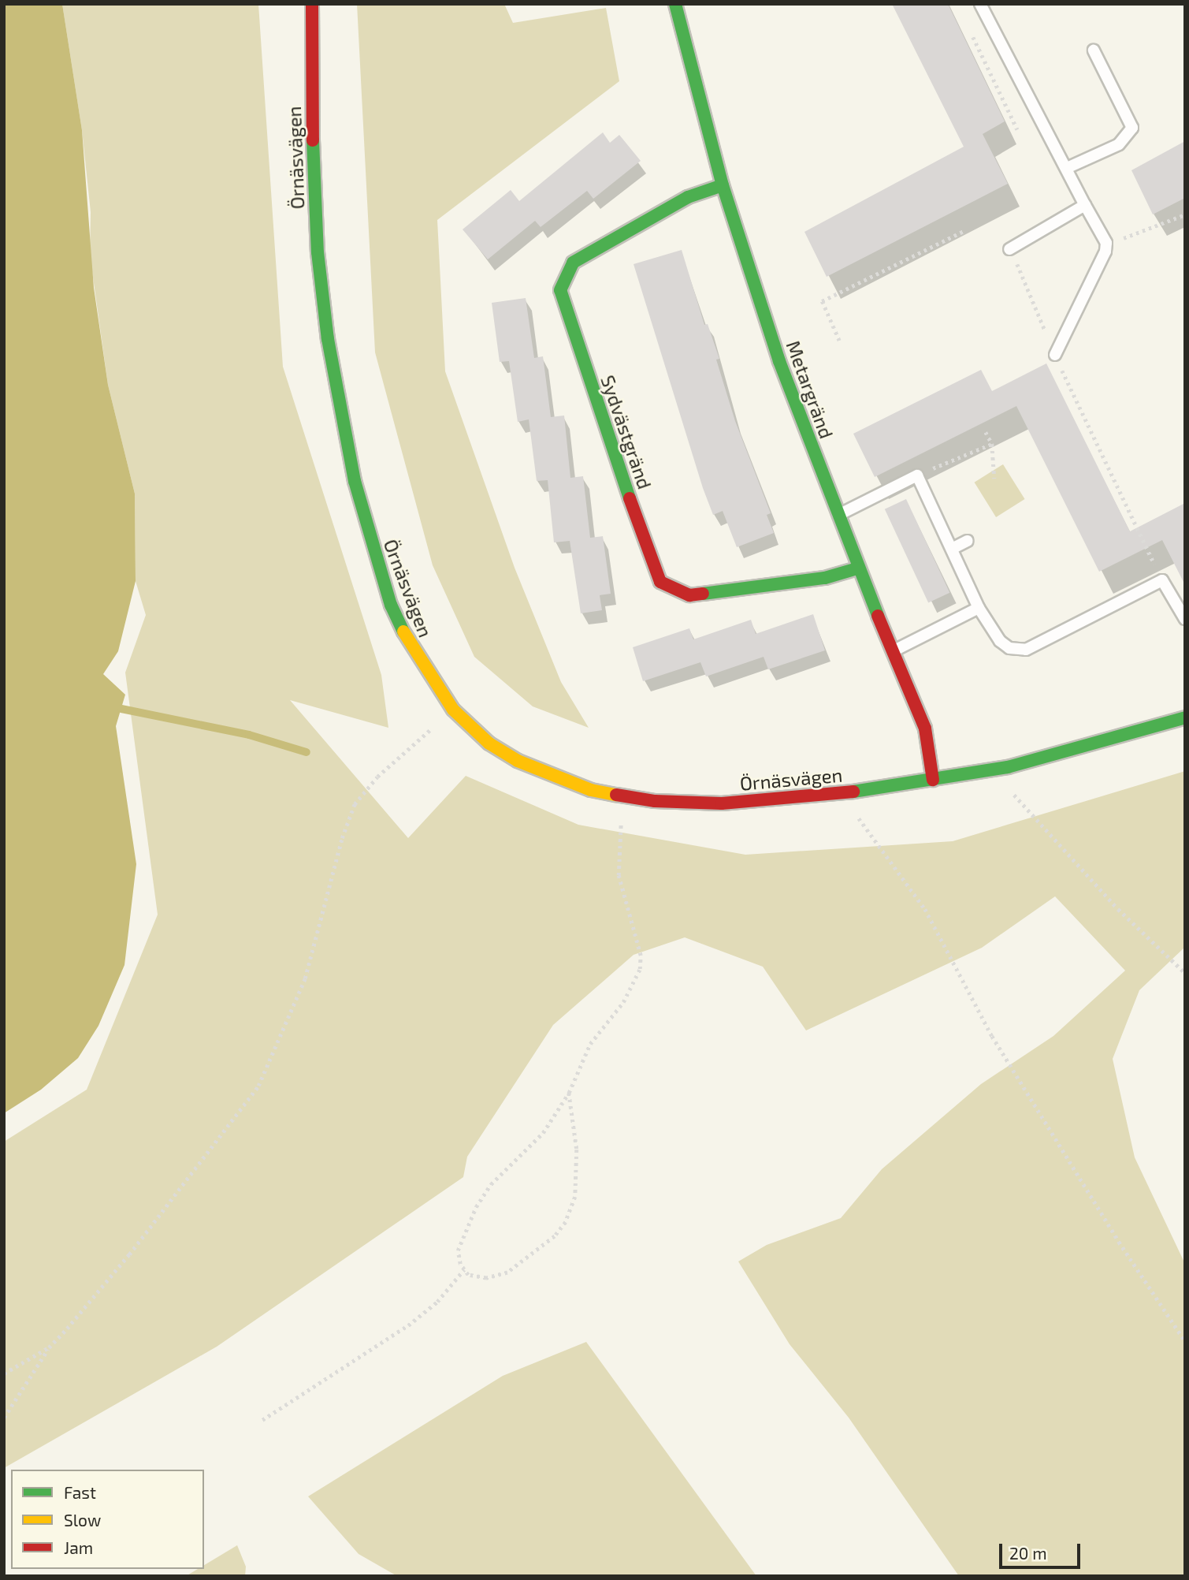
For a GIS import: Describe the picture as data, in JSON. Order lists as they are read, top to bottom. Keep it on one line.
{"streets":{"street":["Örnäsvägen","Metargränd","Sydvästgränd"]},"crossings":[["Örnäsvägen","Metargränd"],["Metargränd","Sydvästgränd"]],"legend":["Fast","Slow","Jam"],"scale_bar":"20 m"}
